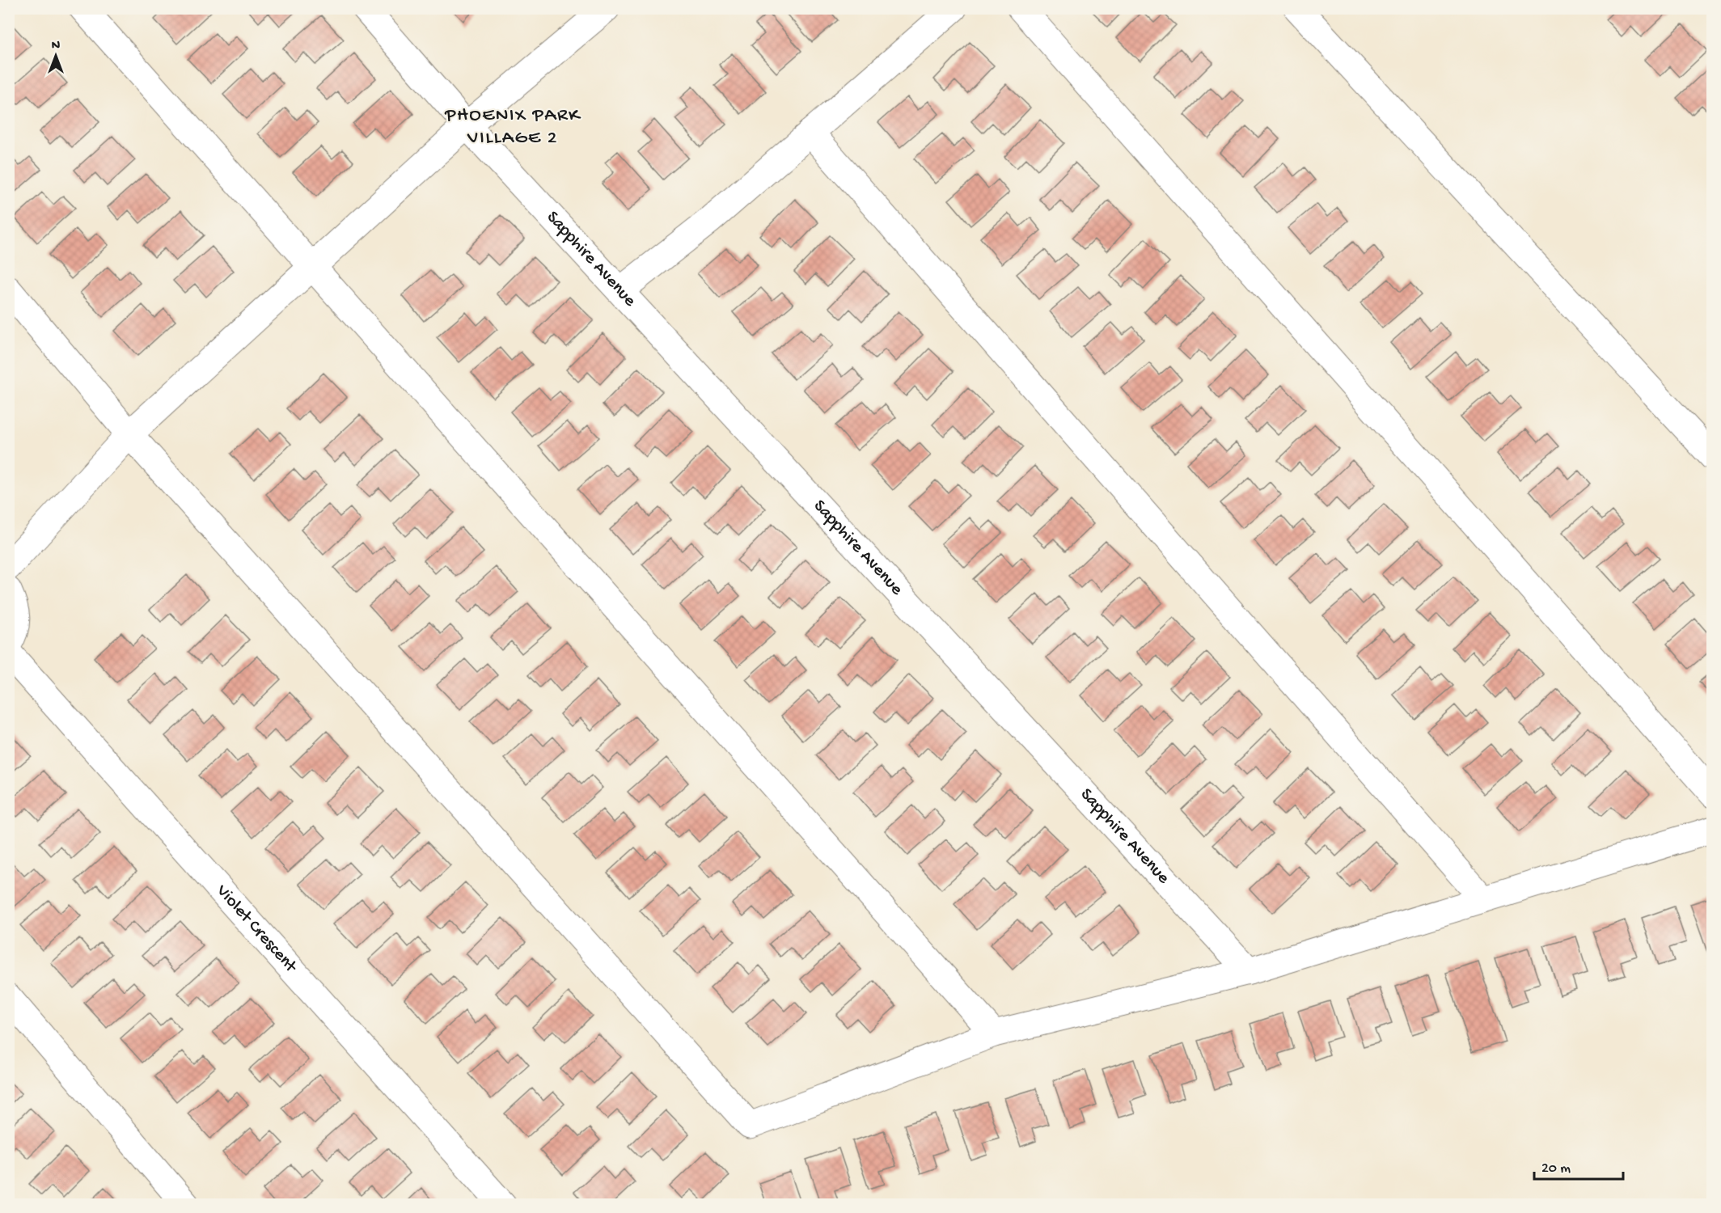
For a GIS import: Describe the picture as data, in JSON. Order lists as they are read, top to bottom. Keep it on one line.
{"streets":{"street":["Sapphire Avenue","Violet Crescent"]},"districts":["PHOENIX PARK VILLAGE 2"],"scale_bar":"20 m","north":"top"}
